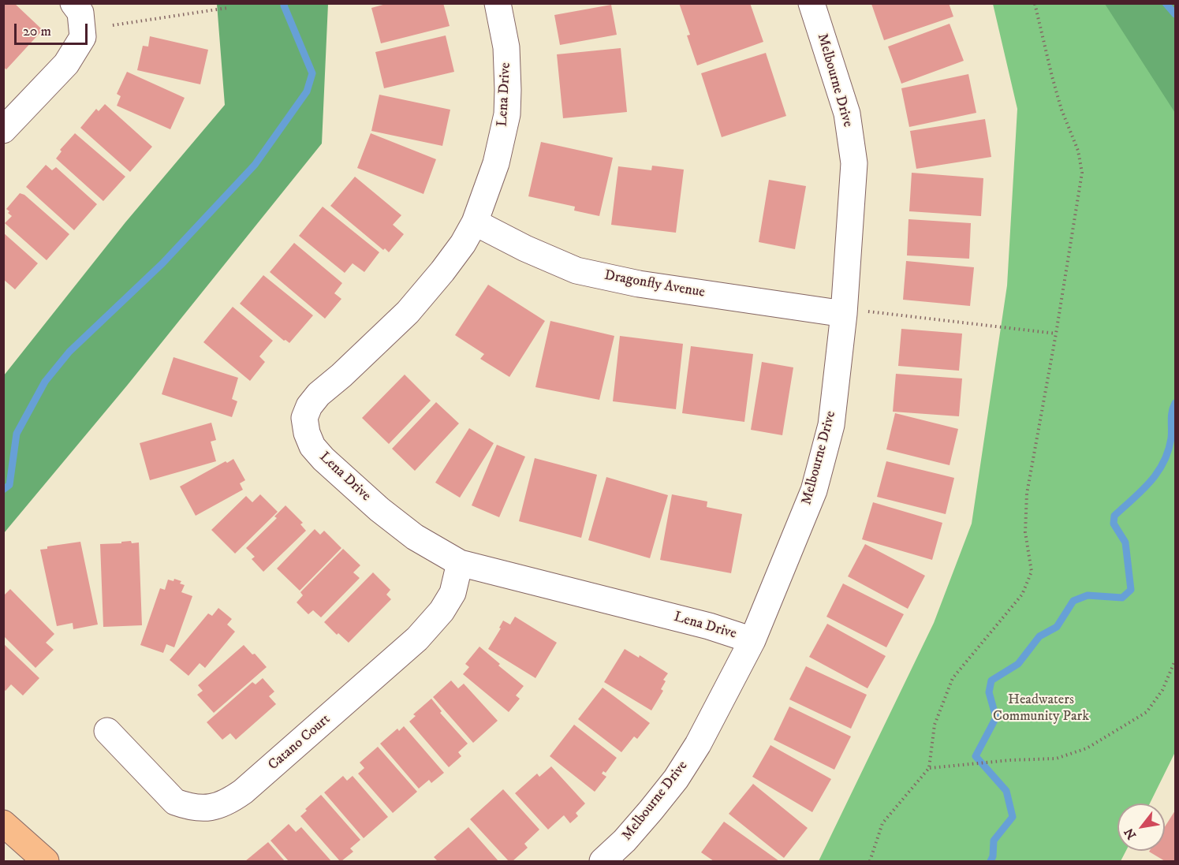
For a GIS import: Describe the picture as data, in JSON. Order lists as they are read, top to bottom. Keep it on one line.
{"streets":{"street":["Melbourne Drive","Lena Drive","Dragonfly Avenue","Catano Court"]},"crossings":[["Melbourne Drive","Lena Drive"],["Melbourne Drive","Dragonfly Avenue"],["Lena Drive","Dragonfly Avenue"],["Lena Drive","Catano Court"]],"parks":["Headwaters Community Park"],"scale_bar":"20 m","north":"bottom left"}
